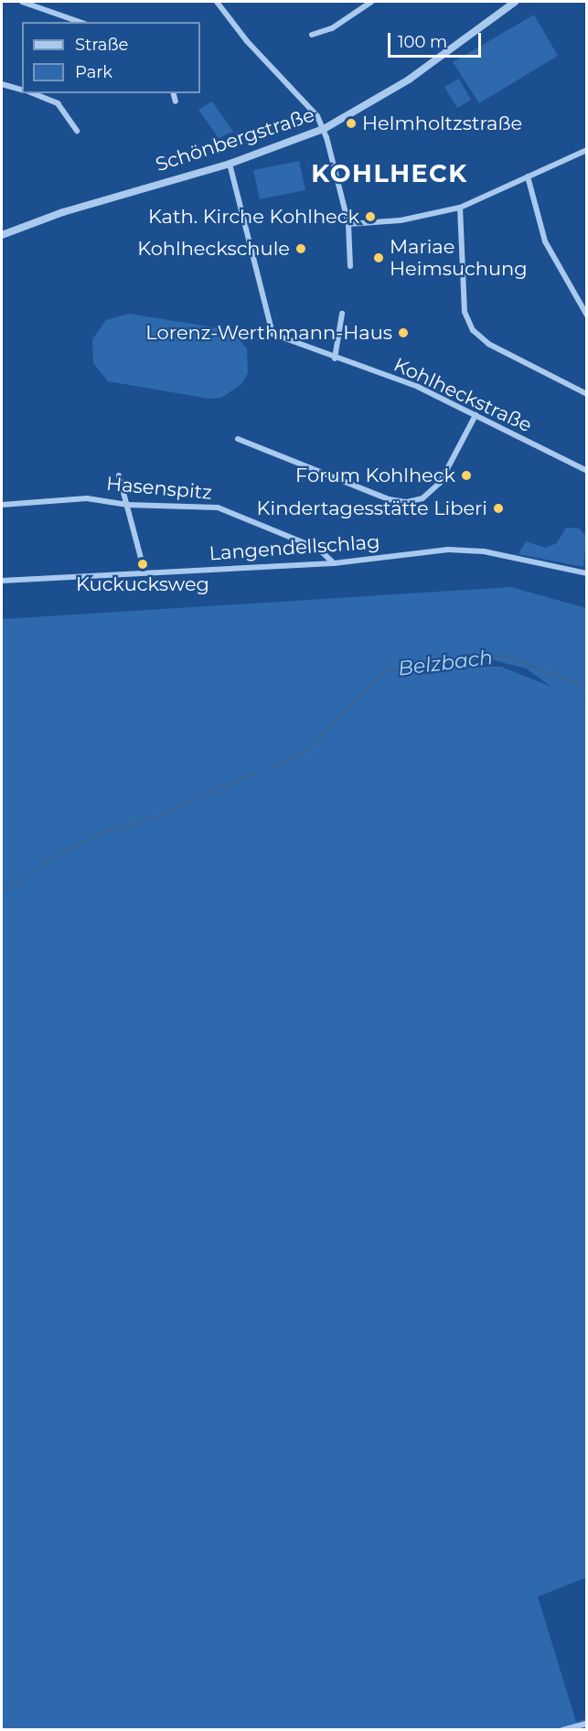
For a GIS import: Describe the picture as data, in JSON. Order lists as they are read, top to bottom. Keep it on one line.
{"streets":{"street":["Schönbergstraße","Kohlheckstraße","Hasenspitz","Langendellschlag"]},"crossings":[["Schönbergstraße","Kohlheckstraße"],["Hasenspitz","Langendellschlag"]],"districts":["KOHLHECK"],"water":["Belzbach"],"places":["Helmholtzstraße","Kath. Kirche Kohlheck","Kohlheckschule","Mariae Heimsuchung","Lorenz-Werthmann-Haus","Forum Kohlheck","Kindertagesstätte Liberi","Kuckucksweg"],"legend":["Straße","Park"],"scale_bar":"100 m"}
